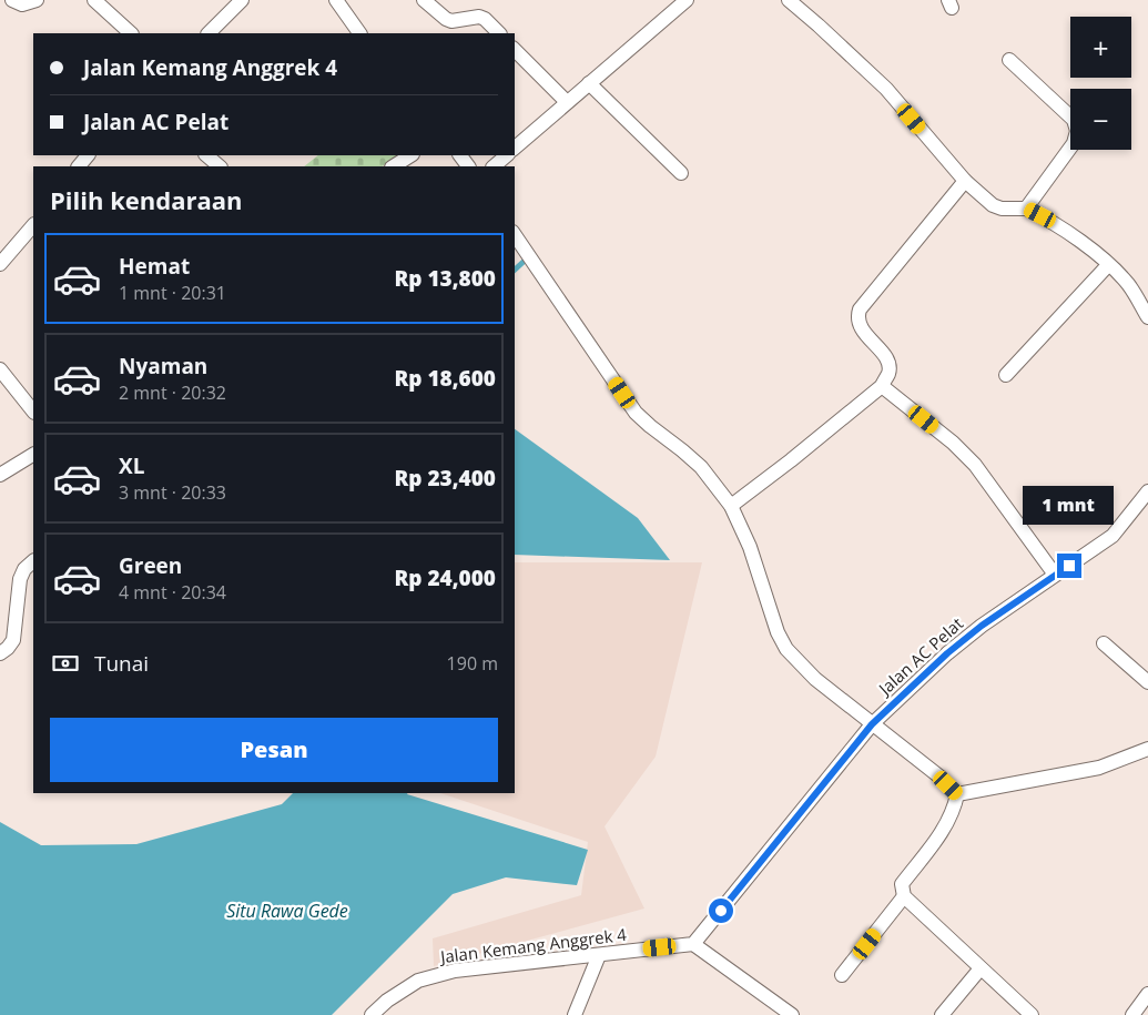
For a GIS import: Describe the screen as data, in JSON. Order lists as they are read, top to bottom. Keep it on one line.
{"streets":{"street":["Jalan AC Pelat","Jalan Kemang Anggrek 4"]},"water":["Situ Rawa Gede"],"page":{"map_buttons":["+","−"],"banner":["Jalan Kemang Anggrek 4","Jalan AC Pelat"],"heading":"Pilih kendaraan","list":[{"name":"Hemat","note":"1 mnt · 20:31","value":"Rp 13,800"},{"name":"Nyaman","note":"2 mnt · 20:32","value":"Rp 18,600"},{"name":"XL","note":"3 mnt · 20:33","value":"Rp 23,400"},{"name":"Green","note":"4 mnt · 20:34","value":"Rp 24,000"}],"bubble":"1 mnt","pay":["Tunai","190 m"],"buttons":"Pesan"}}
